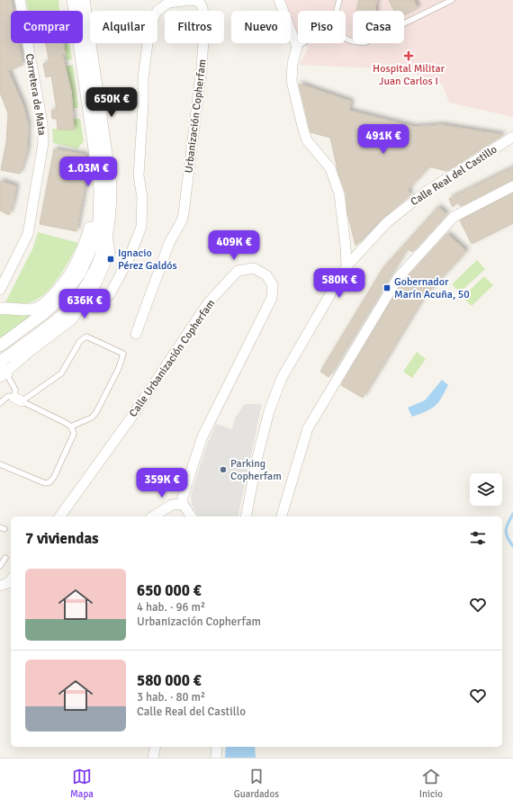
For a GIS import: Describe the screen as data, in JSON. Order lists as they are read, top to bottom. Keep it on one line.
{"streets":{"street":["Carretera de Mata","Urbanización Copherfam","Calle Real del Castillo","Calle Urbanización Copherfam"]},"places":{"health":["Hospital Militar Juan Carlos I"],"transit":["Ignacio Pérez Galdós","Gobernador Marín Acuña, 50"],"other":["Parking Copherfam"]},"page":{"chip":["Comprar","Alquilar","Filtros","Nuevo","Piso","Casa"],"price":["650K €","491K €","1.03M €","409K €","580K €","636K €","359K €"],"heading":"7 viviendas","list":[{"name":"650 000 €","note":"4 hab. · 96 m² · Urbanización Copherfam"},{"name":"580 000 €","note":"3 hab. · 80 m² · Calle Real del Castillo"}],"tabs":["Mapa","Guardados","Inicio"]}}
